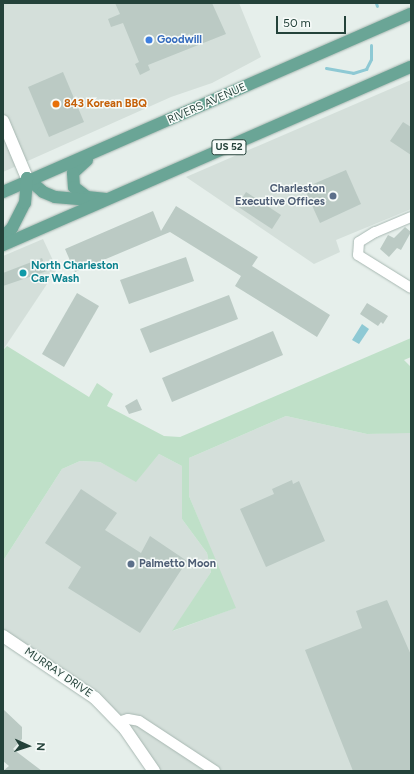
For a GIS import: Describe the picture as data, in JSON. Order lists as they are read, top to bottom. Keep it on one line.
{"streets":{"main road":["RIVERS AVENUE","US 52"],"street":["MURRAY DRIVE"]},"places":["Goodwill","843 Korean BBQ","Charleston Executive Offices","North Charleston Car Wash","Palmetto Moon"],"scale_bar":"50 m","north":"right"}
